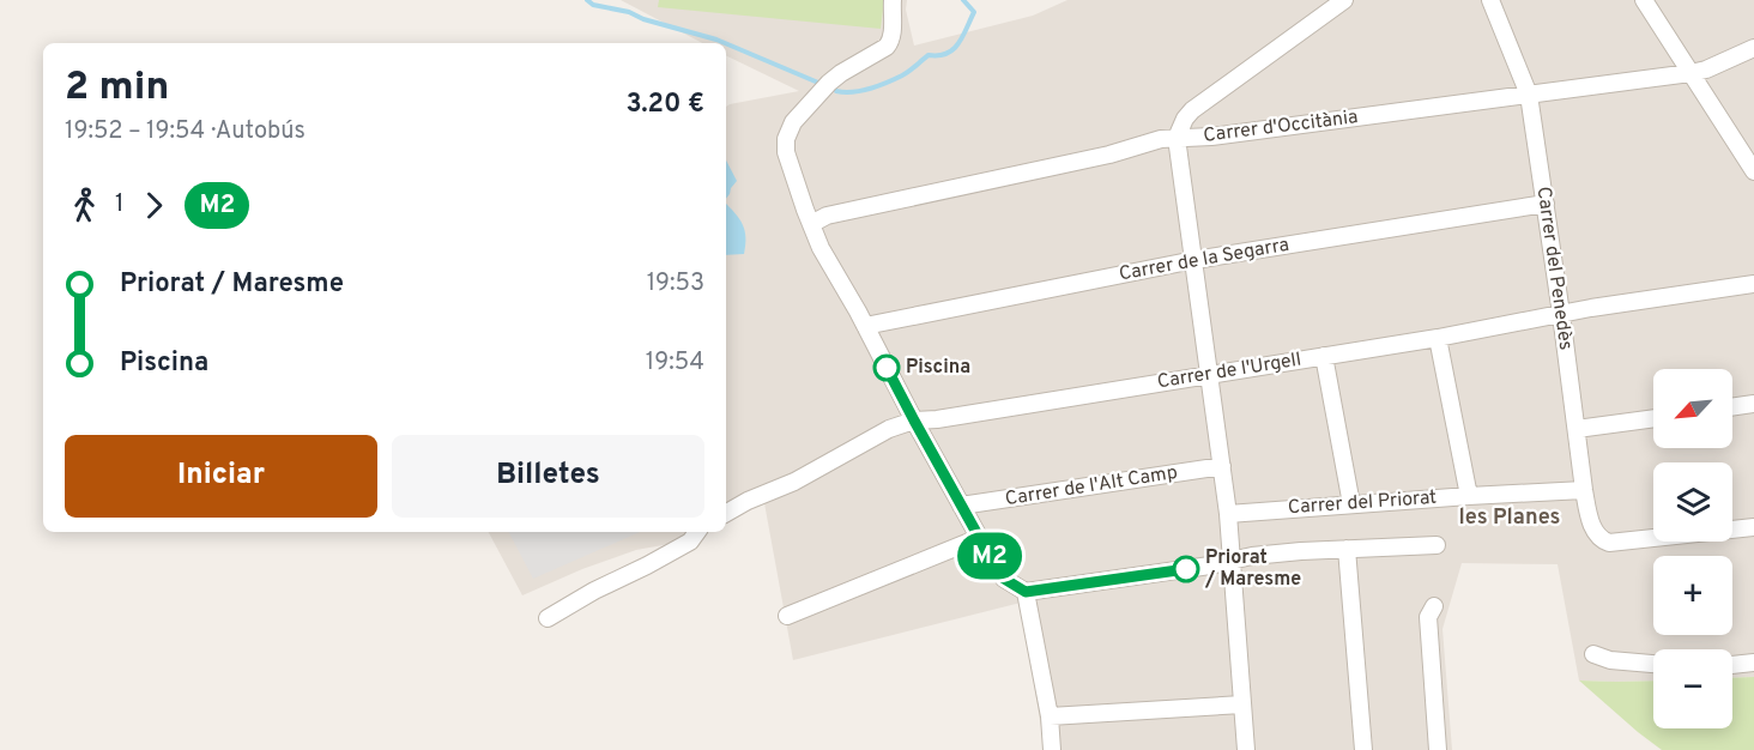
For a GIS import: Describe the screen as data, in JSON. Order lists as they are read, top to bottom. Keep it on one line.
{"streets":{"street":["Carrer d'Occitània","Carrer de la Segarra","Carrer del Penedès","Carrer de l'Urgell","Carrer de l'Alt Camp","Carrer del Priorat"]},"crossings":[["Carrer d'Occitània","Carrer del Penedès"],["Carrer de la Segarra","Carrer del Penedès"],["Carrer del Penedès","Carrer de l'Urgell"],["Carrer del Penedès","Carrer del Priorat"]],"districts":["les Planes"],"places":["Piscina","Priorat / Maresme"],"lines":["bus line M2"],"north":"bottom left","page":{"on_map":"M2","heading":["2 min","19:52 – 19:54 · Autobús","3.20 €"],"legs":["1","M2"],"list":[{"name":"Priorat / Maresme","value":"19:53"},{"name":"Piscina","value":"19:54"}],"map_buttons":["+","−"],"buttons":["Iniciar","Billetes"]}}
